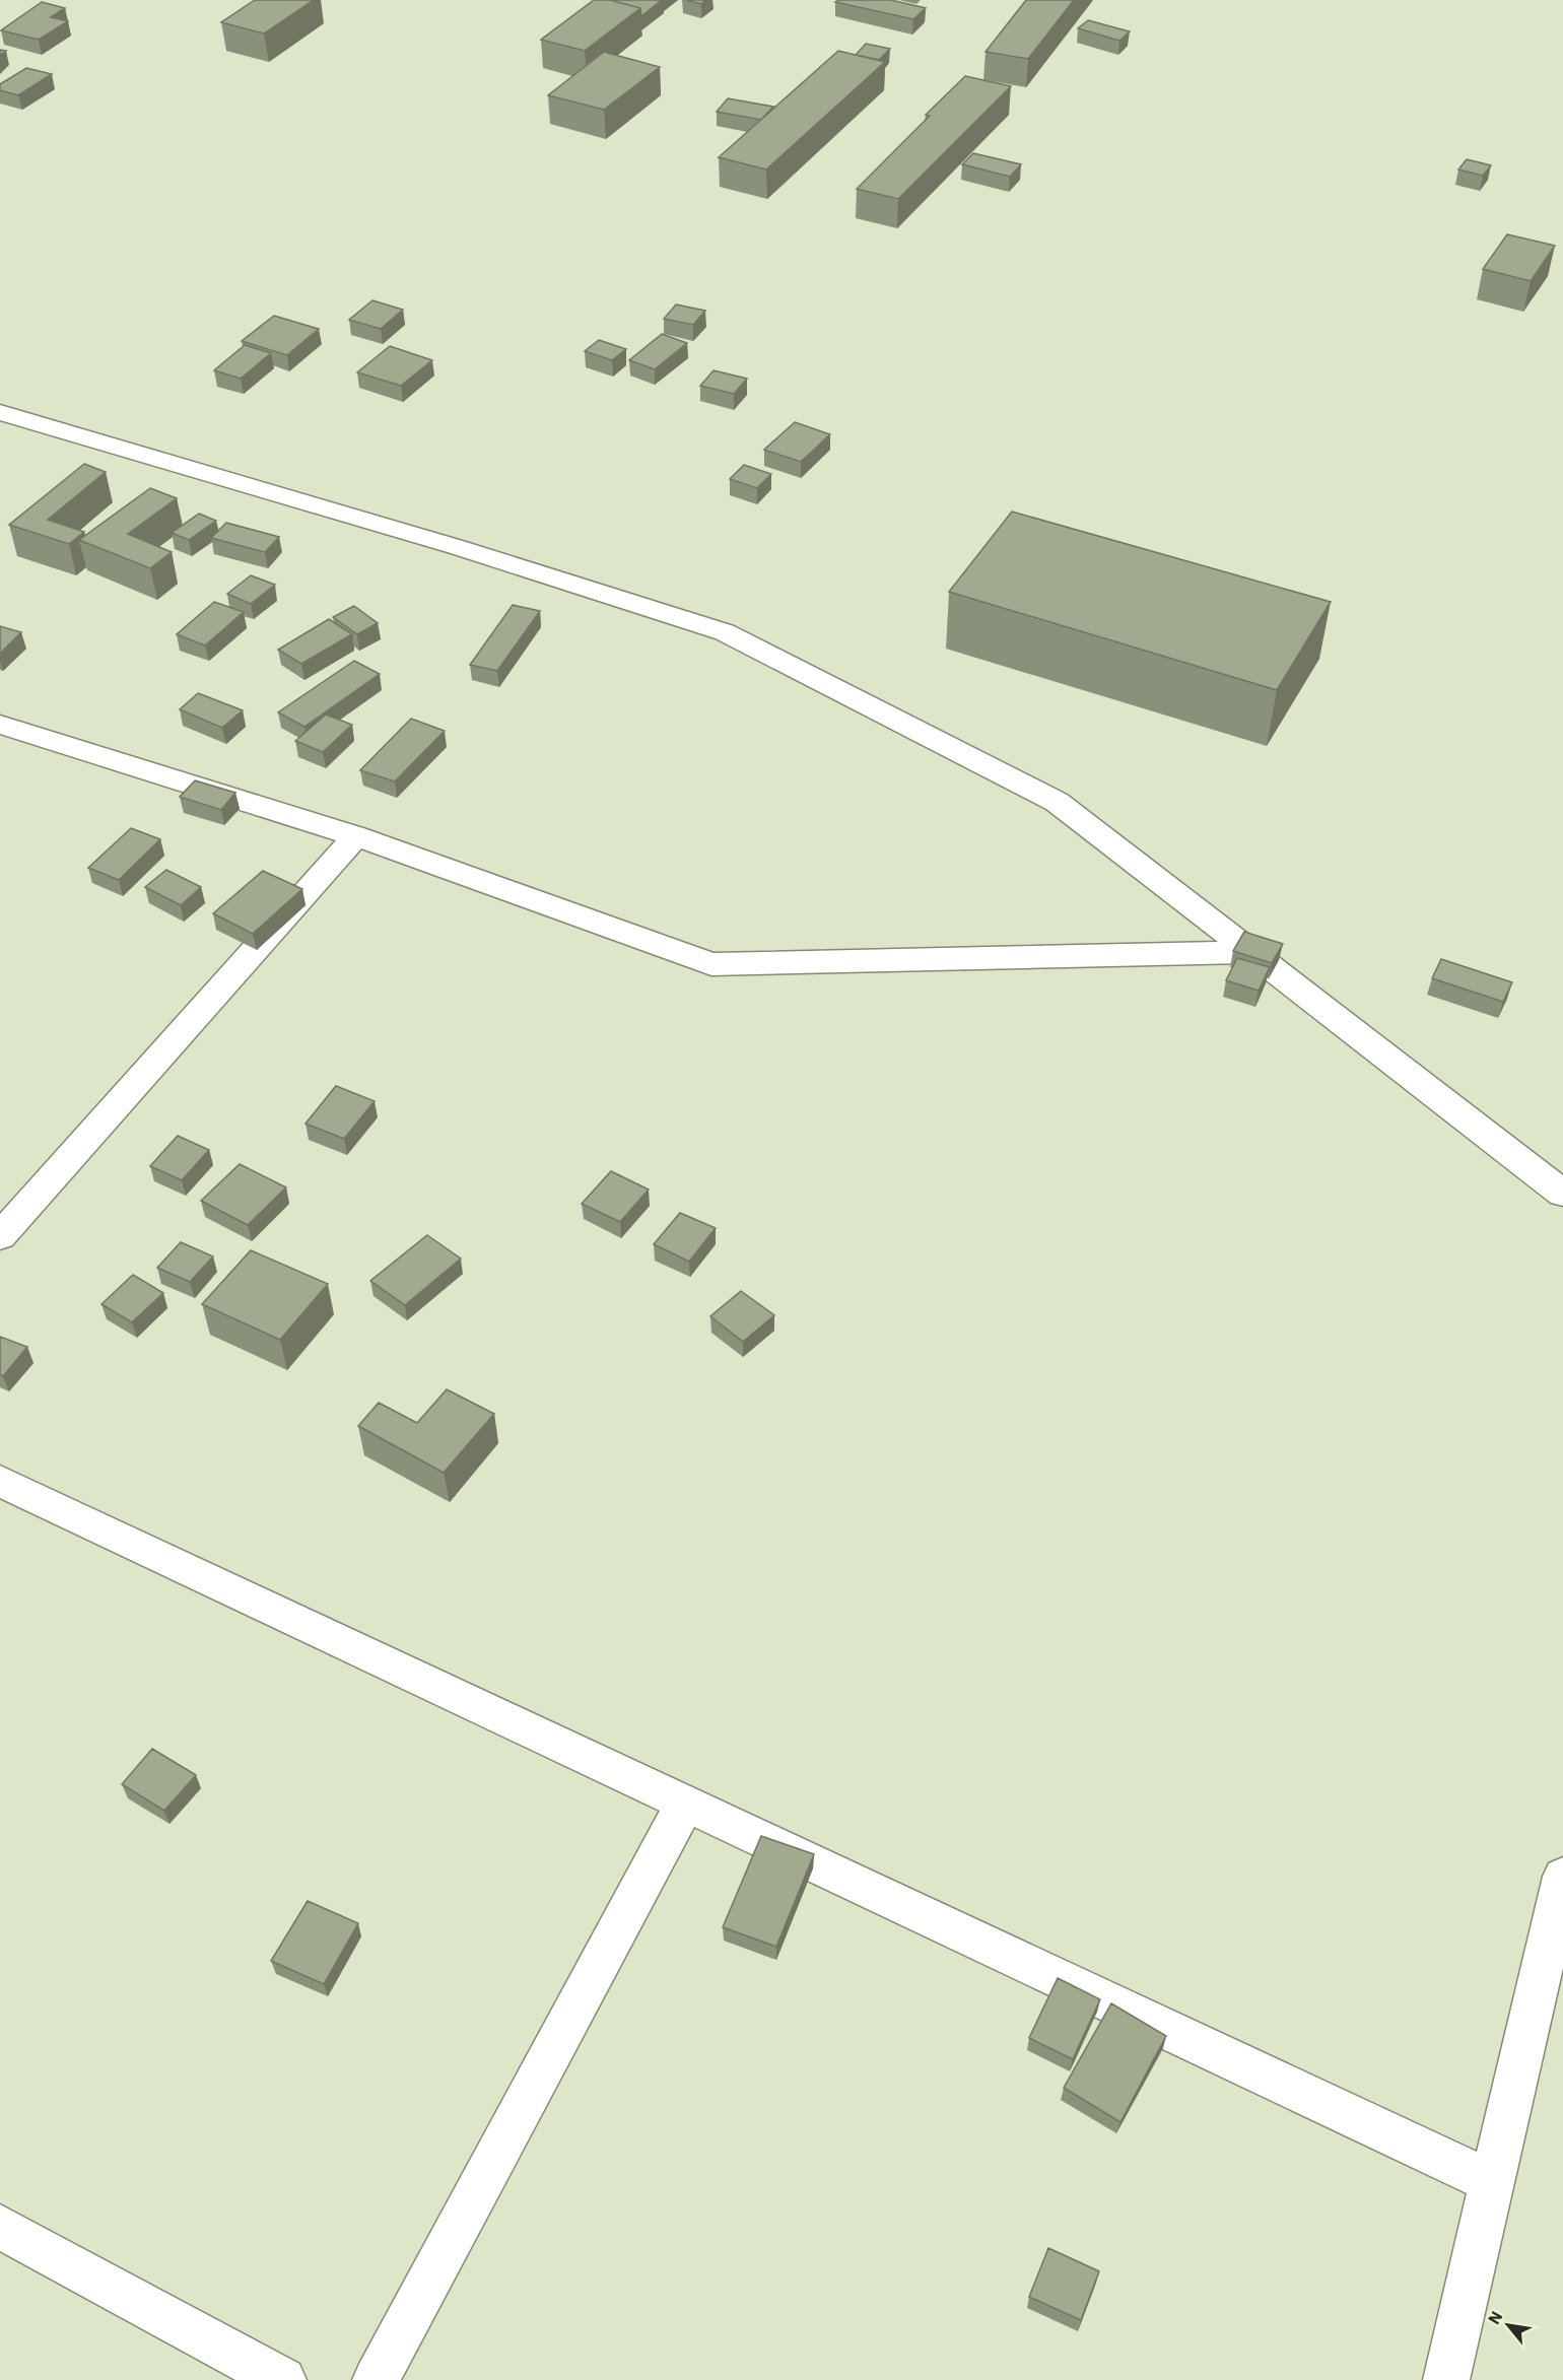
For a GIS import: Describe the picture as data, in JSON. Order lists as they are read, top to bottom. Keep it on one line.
{"north":"top left"}
